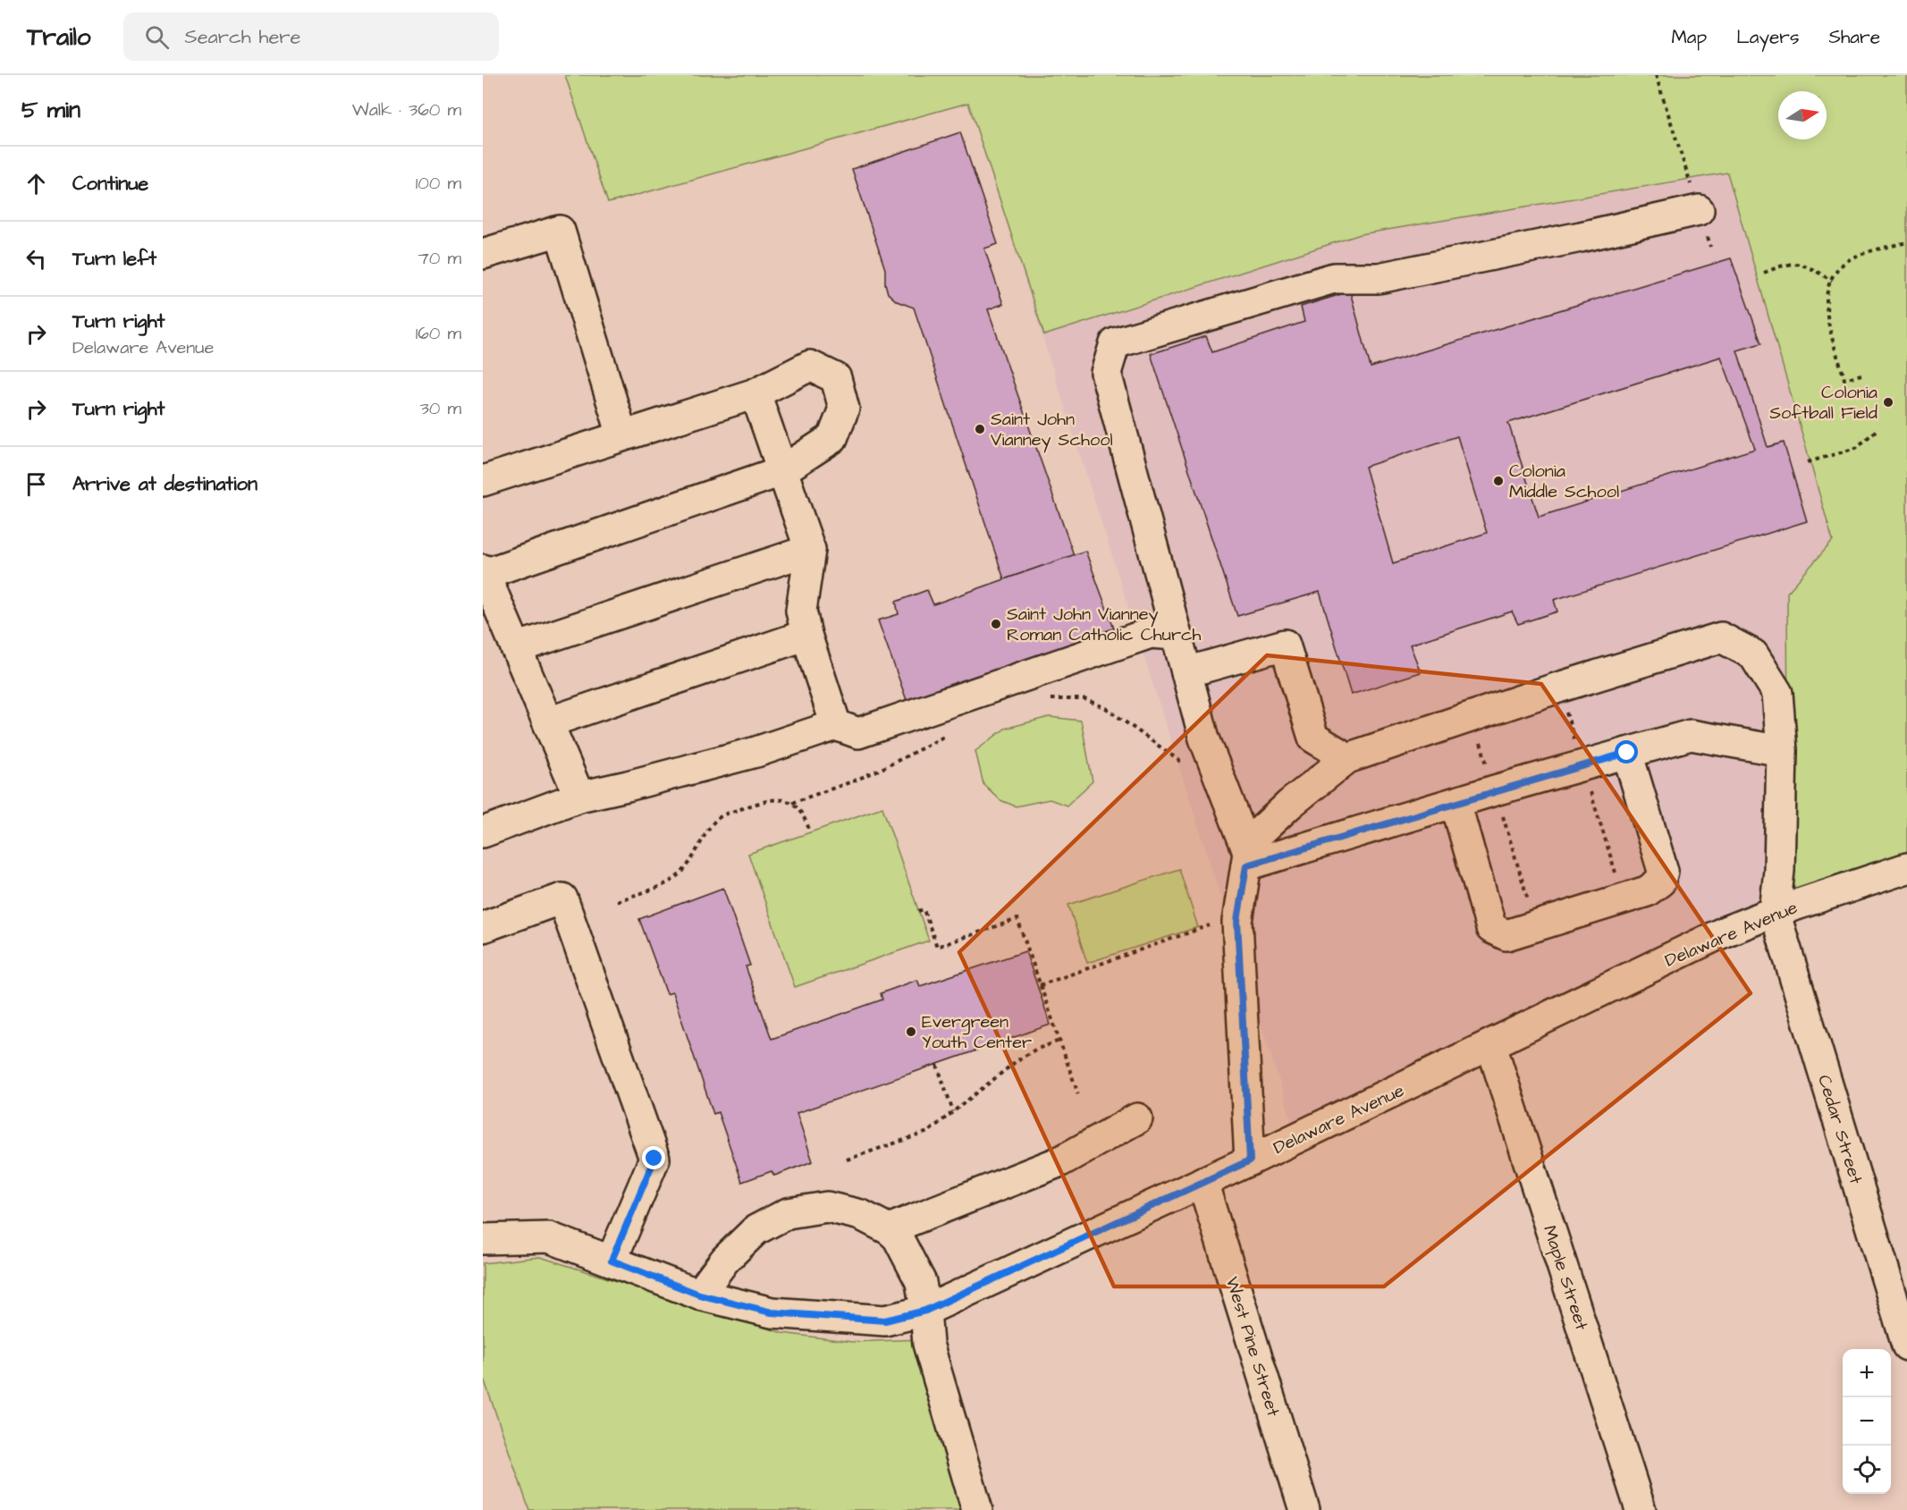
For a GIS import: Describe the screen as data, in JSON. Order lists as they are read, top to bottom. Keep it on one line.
{"streets":{"street":["Delaware Avenue","Cedar Street","Maple Street","West Pine Street"]},"crossings":[["Delaware Avenue","Cedar Street"],["Delaware Avenue","Maple Street"],["Delaware Avenue","West Pine Street"]],"places":["Colonia Softball Field","Saint John Vianney School","Colonia Middle School","Saint John Vianney Roman Catholic Church","Evergreen Youth Center"],"north":"right","page":{"header":"Trailo","search":"Search here","nav":["Map","Layers","Share"],"heading":["5 min","Walk · 360 m"],"list":[["Continue","100 m"],["Turn left","70 m"],["Turn right","Delaware Avenue","160 m"],["Turn right","30 m"],"Arrive at destination"],"map_buttons":["+","−"]}}
